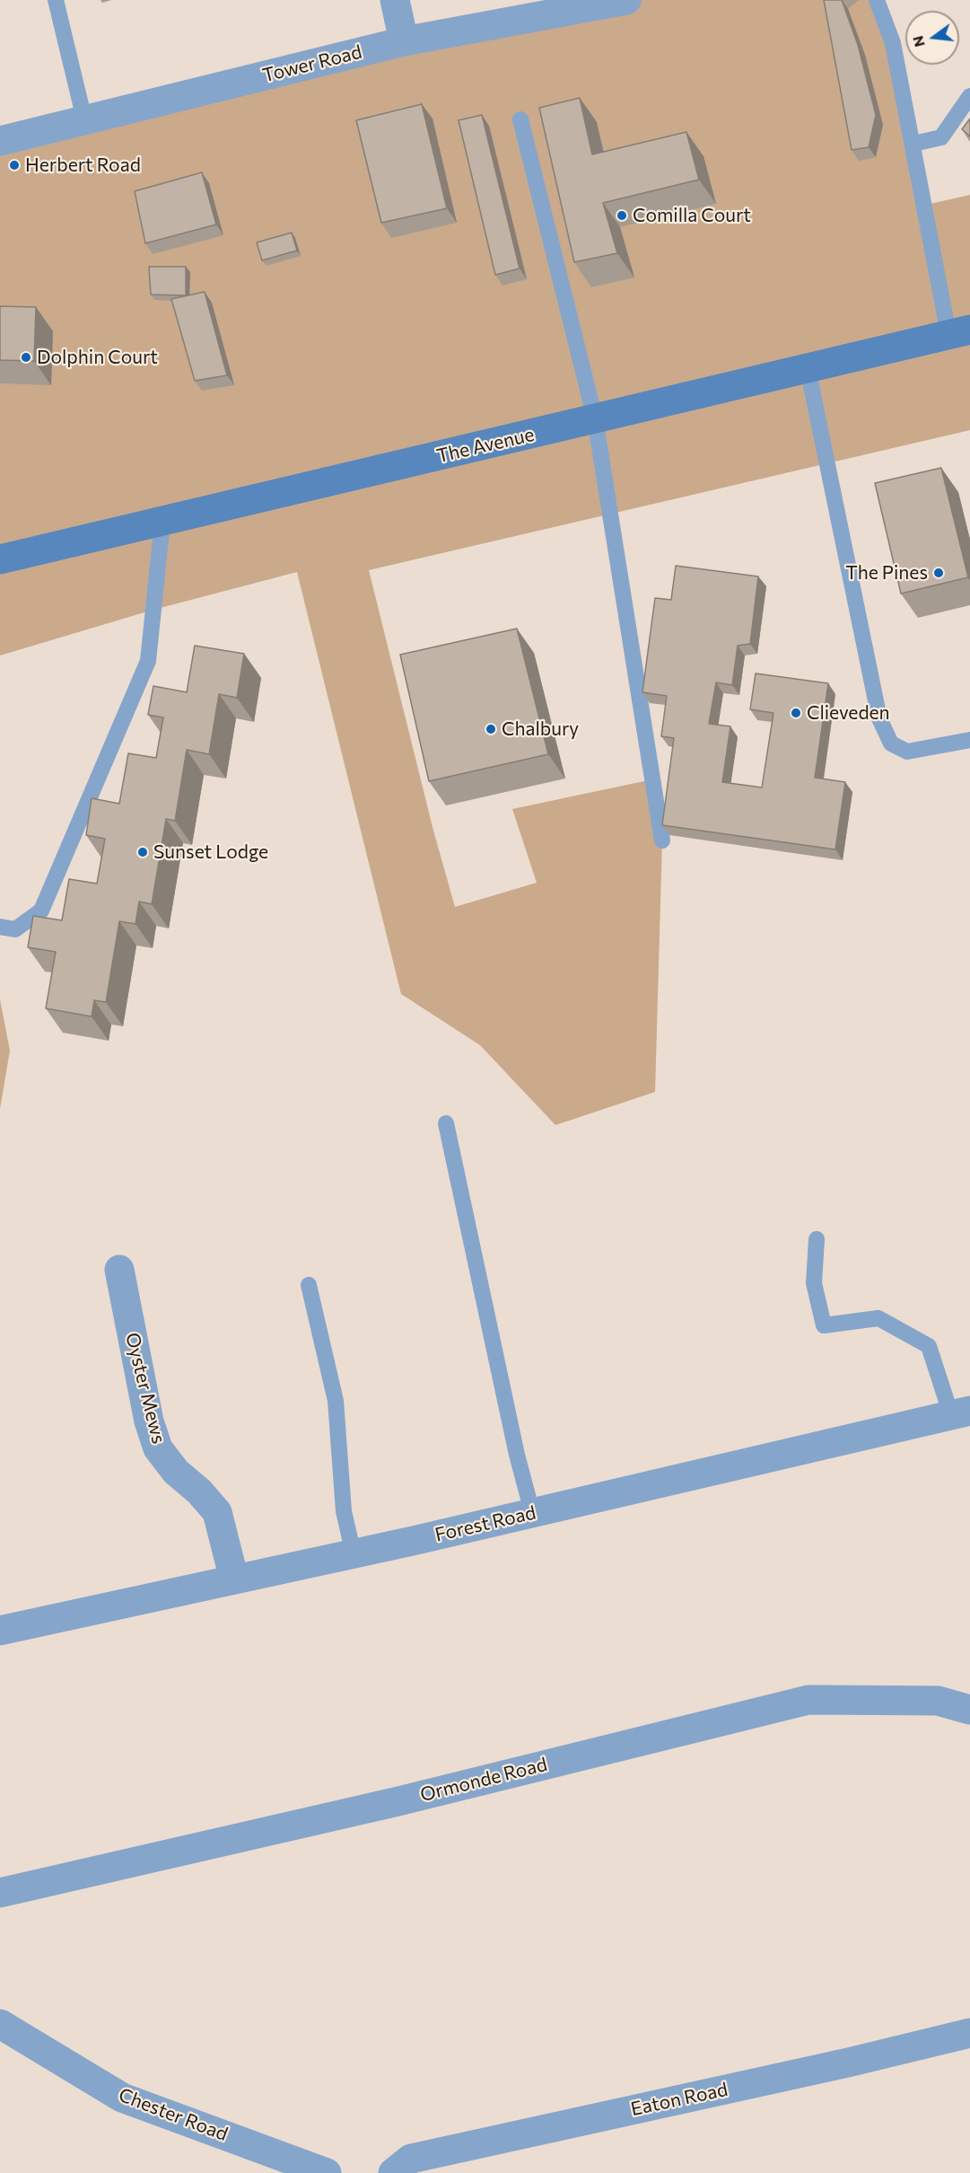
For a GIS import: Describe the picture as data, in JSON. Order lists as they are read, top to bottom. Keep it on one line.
{"streets":{"main road":["The Avenue"],"street":["Tower Road","Oyster Mews","Forest Road","Ormonde Road","Eaton Road","Chester Road"]},"crossings":[["Oyster Mews","Forest Road"]],"places":["Herbert Road","Comilla Court","Dolphin Court","The Pines","Clieveden","Chalbury","Sunset Lodge"],"north":"left"}
